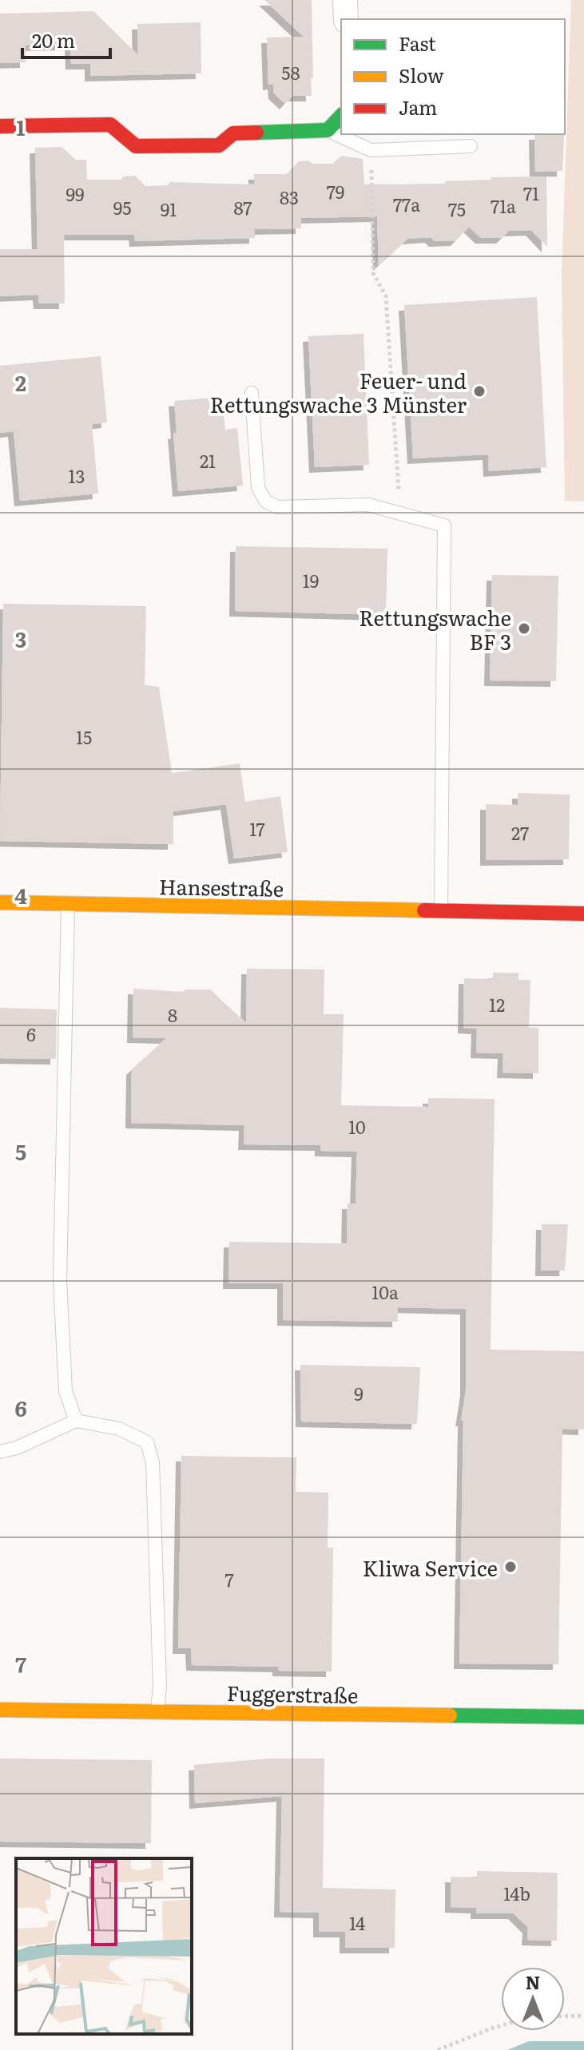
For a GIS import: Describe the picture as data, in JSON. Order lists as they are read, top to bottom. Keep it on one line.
{"streets":{"street":["Hansestraße","Fuggerstraße"]},"places":["Feuer- und Rettungswache 3 Münster","Rettungswache BF 3","Kliwa Service"],"house_numbers":["58","79","71","99","83","77a","71a","95","87","91","75","21","13","19","15","17","27","12","8","6","10","10a","9","7","14b","14"],"legend":["Fast","Slow","Jam"],"scale_bar":"20 m","north":"top","grid":{"rows":["1","2","3","4","5","6","7"]}}
